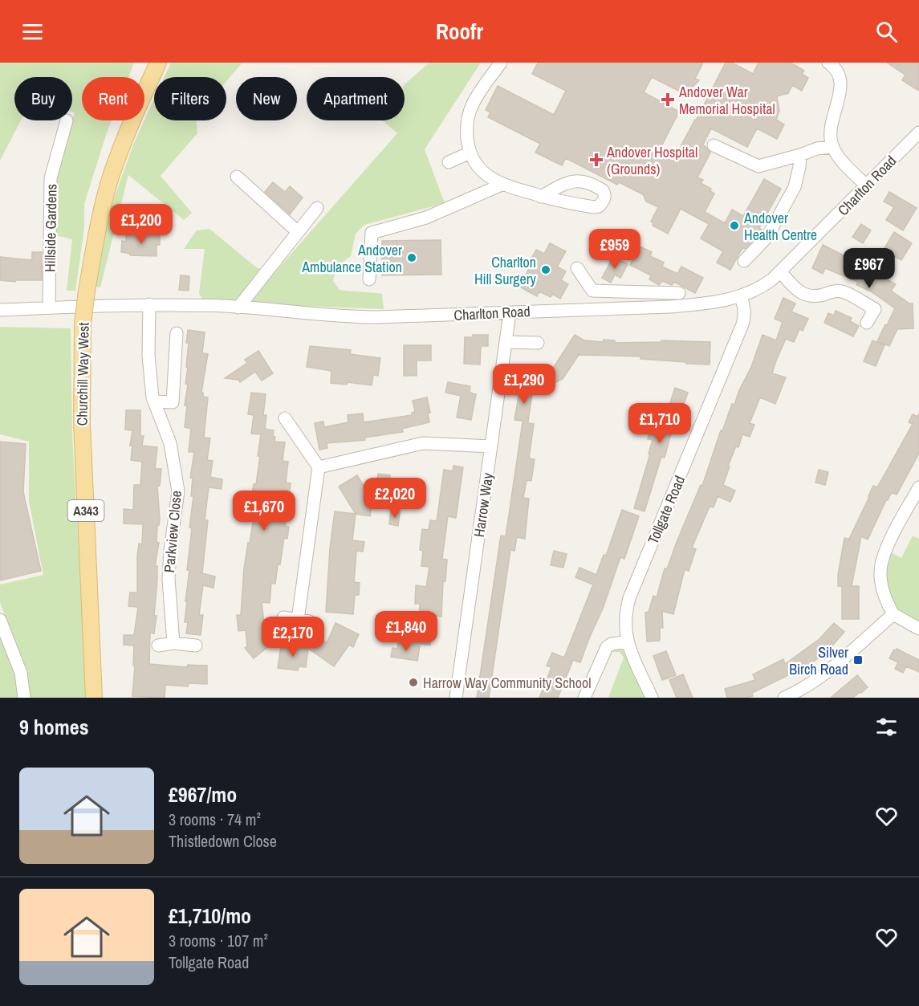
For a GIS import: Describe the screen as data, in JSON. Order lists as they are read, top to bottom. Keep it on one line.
{"streets":{"main road":["Churchill Way West","A343"],"street":["Charlton Road","Hillside Gardens","Harrow Way","Tollgate Road","Parkview Close"]},"crossings":[["Charlton Road","Hillside Gardens"],["Charlton Road","Harrow Way"],["Charlton Road","Tollgate Road"],["Charlton Road","Parkview Close"]],"places":{"health":["Andover War Memorial Hospital","Andover Hospital (Grounds)"],"other":["Andover Health Centre","Andover Ambulance Station","Charlton Hill Surgery","Harrow Way Community School"],"transit":["Silver Birch Road"]},"page":{"header":"Roofr","chip":["Buy","Rent","Filters","New","Apartment"],"price":["£1,200","£959","£967","£1,290","£1,710","£2,020","£1,670","£1,840","£2,170"],"heading":"9 homes","list":[{"name":"£967/mo","note":"3 rooms · 74 m² · Thistledown Close"},{"name":"£1,710/mo","note":"3 rooms · 107 m² · Tollgate Road"}]}}
